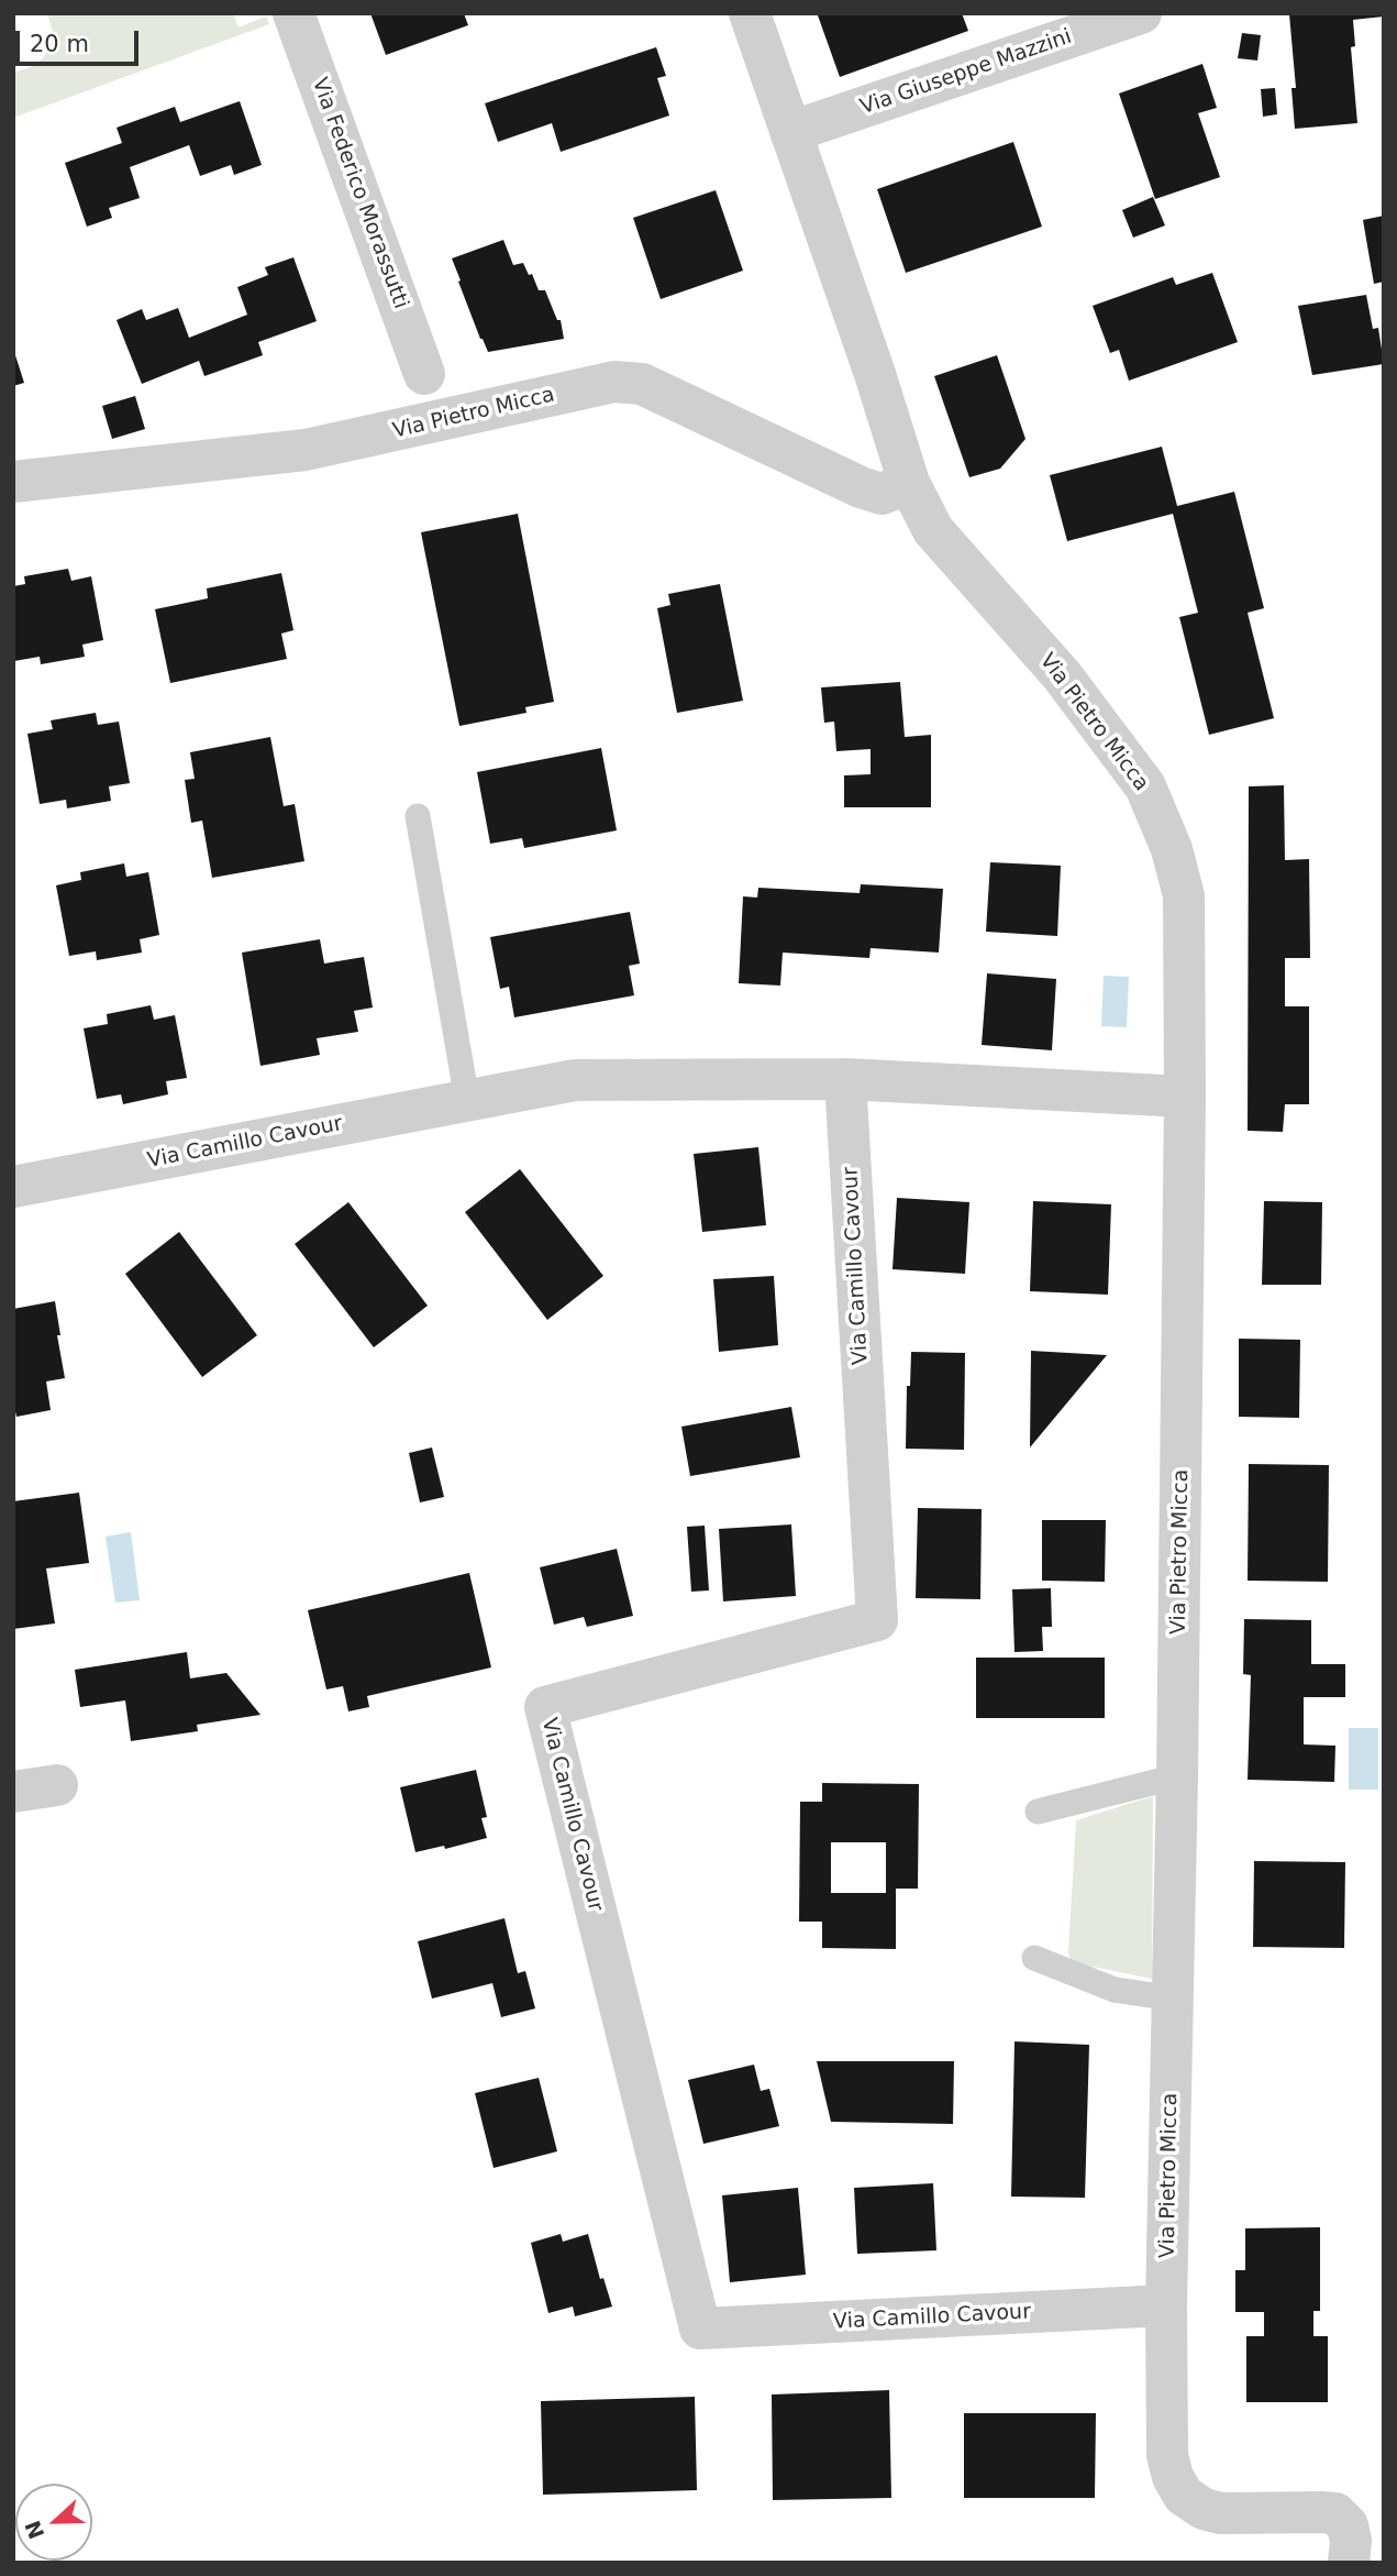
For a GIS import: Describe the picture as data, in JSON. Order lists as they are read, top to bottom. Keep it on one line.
{"streets":{"street":["Via Giuseppe Mazzini","Via Federico Morassutti","Via Pietro Micca","Via Camillo Cavour"]},"crossings":[["Via Giuseppe Mazzini","Via Pietro Micca"],["Via Pietro Micca","Via Camillo Cavour"]],"scale_bar":"20 m","north":"left"}
